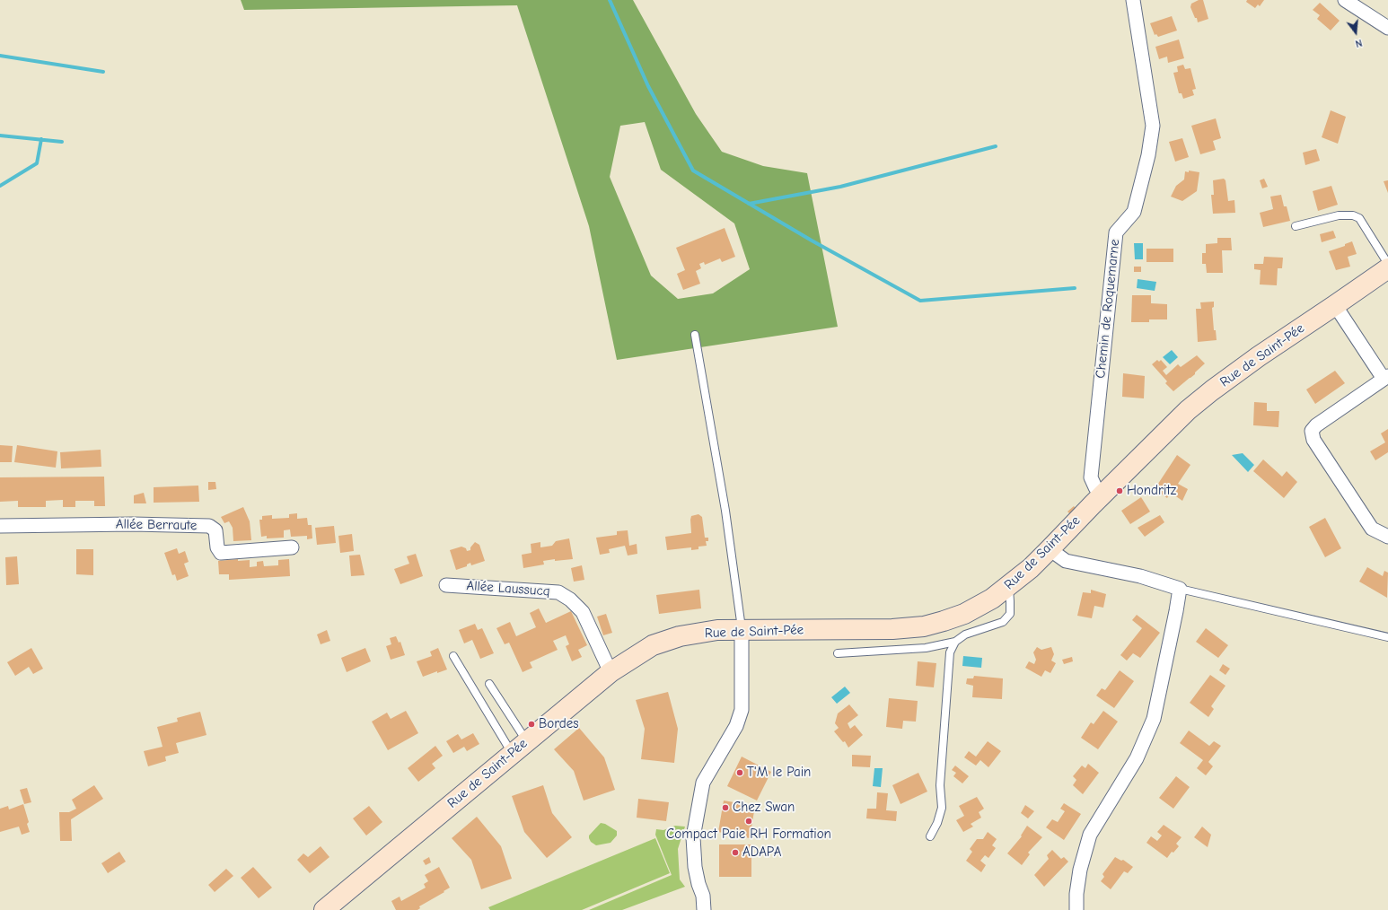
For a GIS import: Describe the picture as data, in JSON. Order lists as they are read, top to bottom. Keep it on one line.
{"streets":{"main road":["Rue de Saint-Pée"],"street":["Chemin de Roquemarne","Allée Berraute","Allée Laussucq"]},"crossings":[["Chemin de Roquemarne","Rue de Saint-Pée"],["Rue de Saint-Pée","Allée Laussucq"]],"places":["Hondritz","Bordes","T'M le Pain","Chez Swan","Compact Paie RH Formation","ADAPA"],"north":"bottom"}
